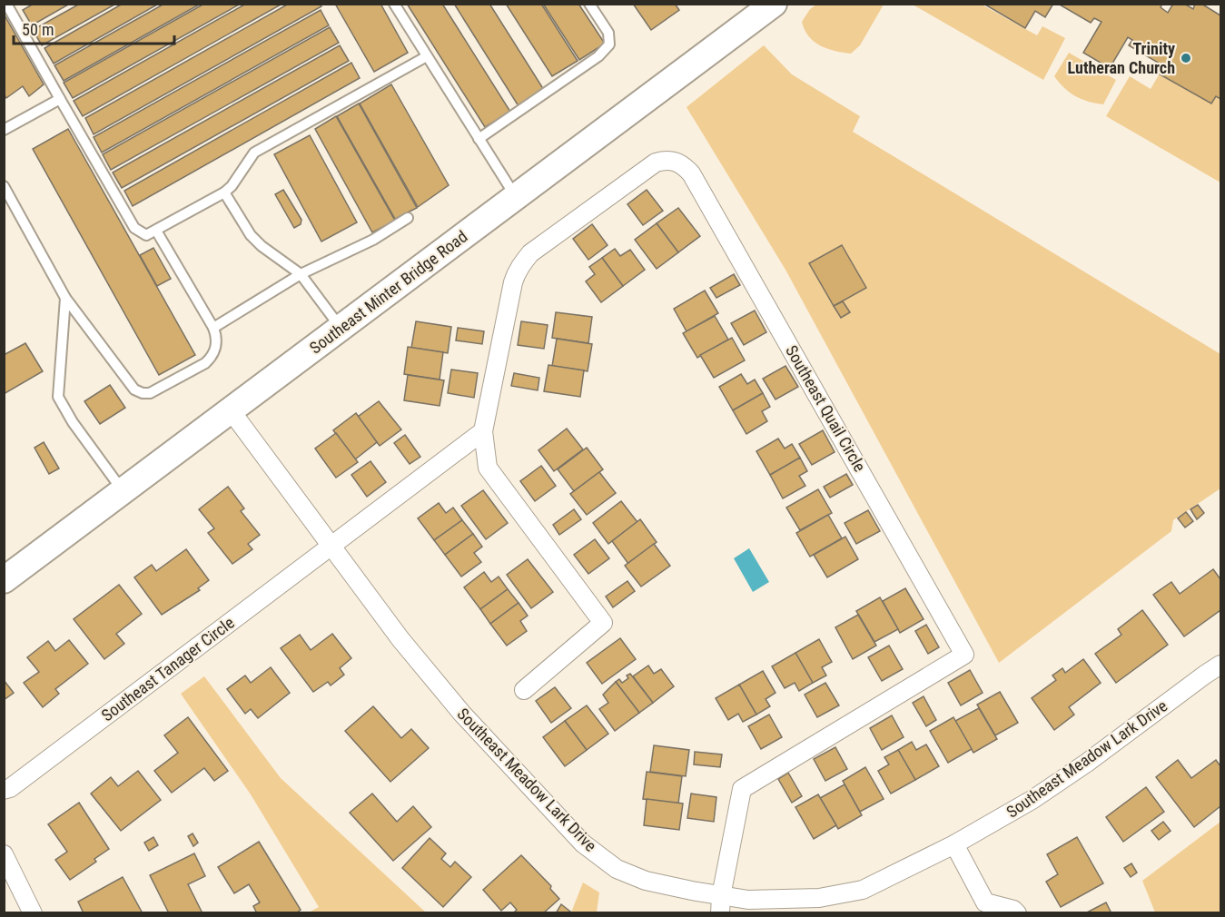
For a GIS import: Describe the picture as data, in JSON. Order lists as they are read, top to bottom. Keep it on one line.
{"streets":{"main road":["Southeast Minter Bridge Road"],"street":["Southeast Quail Circle","Southeast Tanager Circle","Southeast Meadow Lark Drive"]},"crossings":[["Southeast Minter Bridge Road","Southeast Meadow Lark Drive"],["Southeast Quail Circle","Southeast Meadow Lark Drive"],["Southeast Tanager Circle","Southeast Meadow Lark Drive"]],"places":["Trinity Lutheran Church"],"scale_bar":"50 m"}
